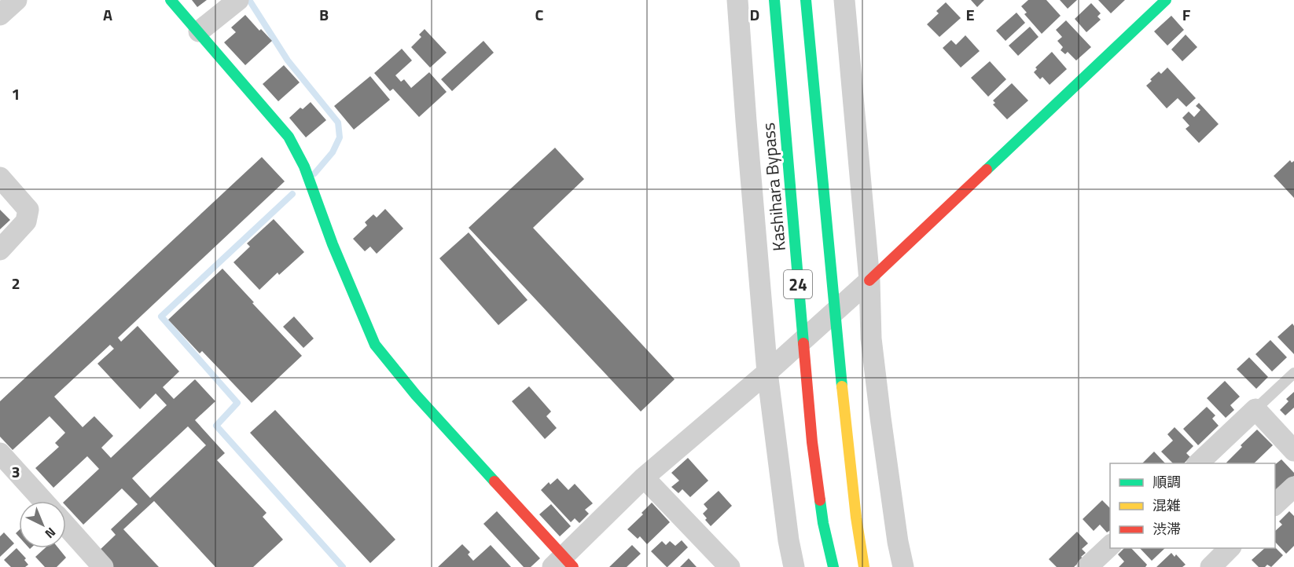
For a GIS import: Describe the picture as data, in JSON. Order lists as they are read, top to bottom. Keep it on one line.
{"streets":{"main road":["Kashihara Bypass","24"]},"legend":["順調","混雑","渋滞"],"north":"bottom right","grid":{"columns":["A","B","C","D","E","F"],"rows":["1","2","3"]}}
